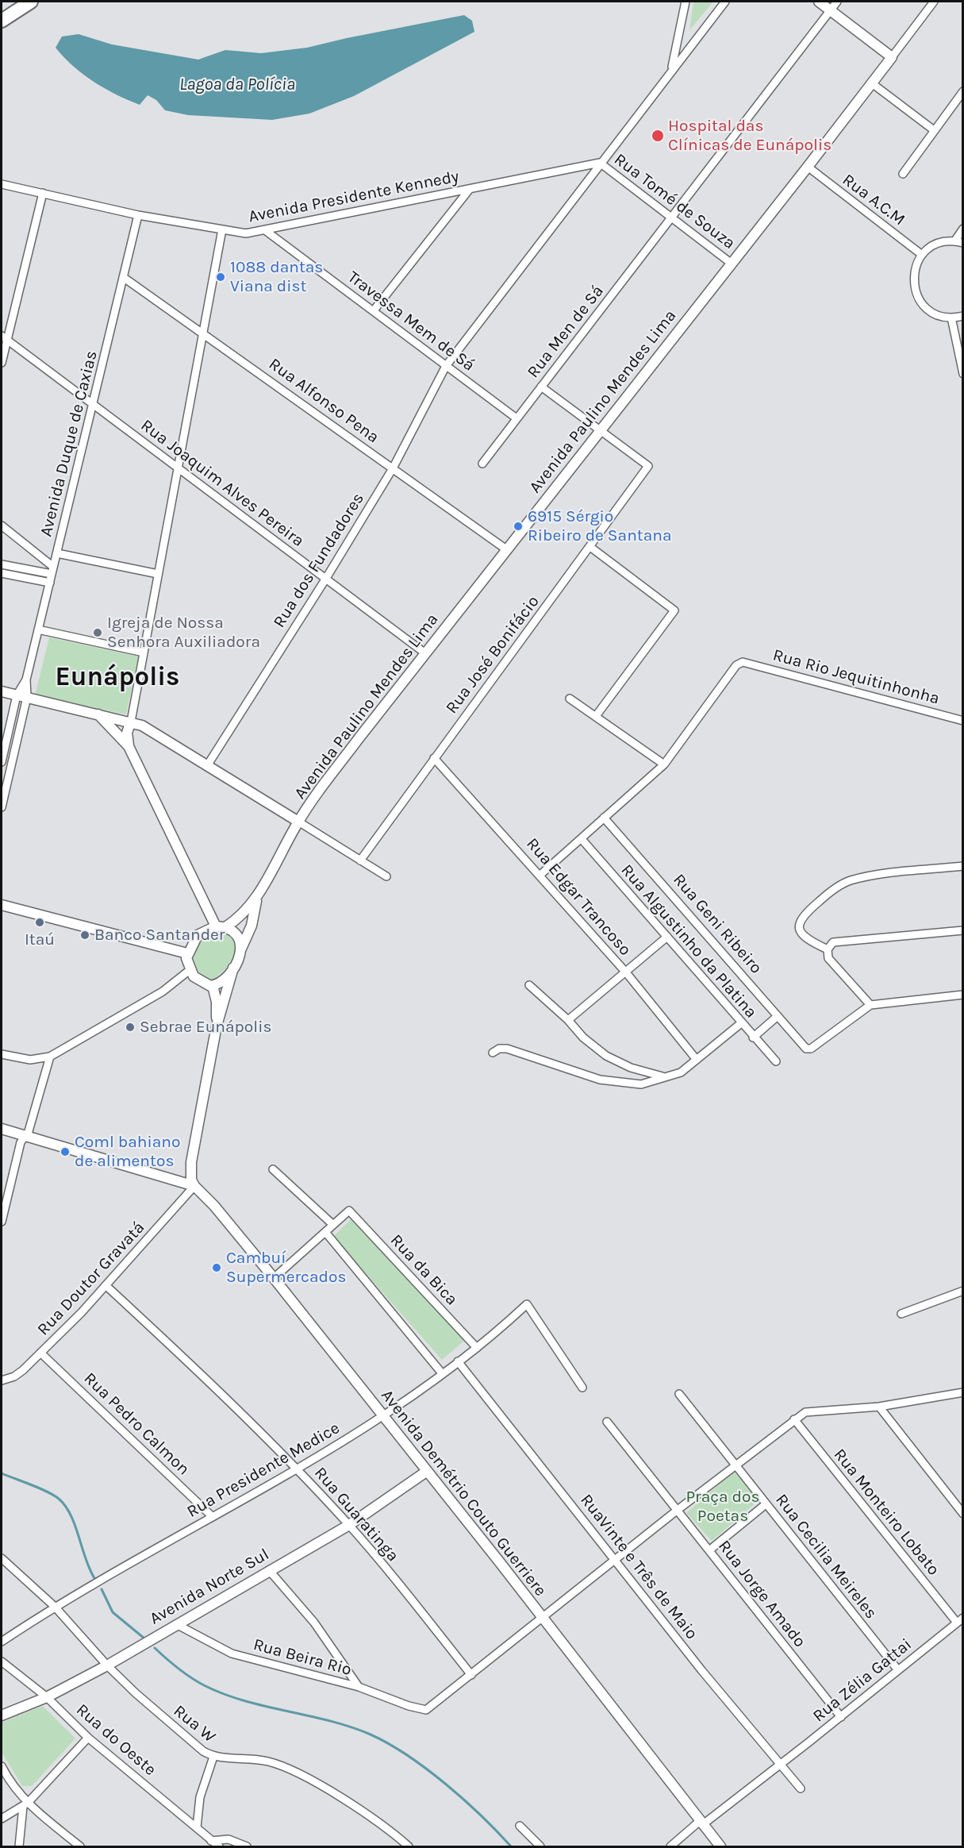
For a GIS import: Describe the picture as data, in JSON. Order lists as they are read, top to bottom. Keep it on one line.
{"streets":{"main road":["Avenida Paulino Mendes Lima","Avenida Demétrio Couto Guerriere","Avenida Norte Sul"],"street":["Avenida Presidente Kennedy","Rua A.C.M","Rua Tomé de Souza","Travessa Mem de Sá","Rua Men de Sá","Rua Alfonso Pena","Avenida Duque de Caxias","Rua Joaquim Alves Pereira","Rua dos Fundadores","Rua José Bonifácio","Rua Rio Jequitinhonha","Rua Edgar Trancoso","Rua Geni Ribeiro","Rua Algustinho da Platina","Rua da Bica","Rua Doutor Gravatá","Rua Pedro Calmon","Rua Presidente Medice","Rua Monteiro Lobato","Rua Guaratinga","Rua Cecilia Meireles","RuaVinte e Três de Maio","Rua Jorge Amado","Rua Beira Rio","Rua Zélia Gattai","Rua W","Rua do Oeste"]},"crossings":[["Avenida Presidente Kennedy","Rua Tomé de Souza"],["Avenida Presidente Kennedy","Travessa Mem de Sá"],["Avenida Presidente Kennedy","Avenida Duque de Caxias"],["Avenida Presidente Kennedy","Rua dos Fundadores"],["Rua A.C.M","Avenida Paulino Mendes Lima"],["Rua Tomé de Souza","Rua Men de Sá"],["Rua Tomé de Souza","Avenida Paulino Mendes Lima"],["Rua Tomé de Souza","Rua dos Fundadores"],["Travessa Mem de Sá","Rua Men de Sá"],["Travessa Mem de Sá","Rua dos Fundadores"],["Rua Alfonso Pena","Avenida Paulino Mendes Lima"],["Rua Alfonso Pena","Avenida Duque de Caxias"],["Rua Alfonso Pena","Rua dos Fundadores"],["Avenida Paulino Mendes Lima","Rua Joaquim Alves Pereira"],["Avenida Paulino Mendes Lima","Rua José Bonifácio"],["Avenida Duque de Caxias","Rua Joaquim Alves Pereira"],["Rua Joaquim Alves Pereira","Rua dos Fundadores"],["Rua José Bonifácio","Rua Edgar Trancoso"],["Rua da Bica","Rua Presidente Medice"],["Rua Doutor Gravatá","Rua Pedro Calmon"],["Rua Doutor Gravatá","Avenida Demétrio Couto Guerriere"],["Rua Doutor Gravatá","Rua Guaratinga"],["Rua Pedro Calmon","Rua Presidente Medice"],["Rua Presidente Medice","Avenida Demétrio Couto Guerriere"],["Rua Presidente Medice","Rua Guaratinga"],["Rua Presidente Medice","RuaVinte e Três de Maio"],["Rua Presidente Medice","Rua W"],["Avenida Demétrio Couto Guerriere","Avenida Norte Sul"],["Avenida Demétrio Couto Guerriere","Rua Zélia Gattai"],["Rua Monteiro Lobato","Rua Zélia Gattai"],["Rua Guaratinga","Avenida Norte Sul"],["Rua Guaratinga","Rua Beira Rio"],["Rua Cecilia Meireles","Rua Zélia Gattai"],["RuaVinte e Três de Maio","Rua Zélia Gattai"],["Avenida Norte Sul","Rua Beira Rio"],["Avenida Norte Sul","Rua W"],["Avenida Norte Sul","Rua do Oeste"],["Rua Jorge Amado","Rua Zélia Gattai"]],"districts":["Eunápolis"],"water":["Lagoa da Polícia"],"parks":["Praça dos Poetas"],"places":["Hospital das Clínicas de Eunápolis","1088 dantas Viana dist","6915 Sérgio Ribeiro de Santana","Igreja de Nossa Senhora Auxiliadora","Itaú","Banco Santander","Sebrae Eunápolis","Coml bahiano de alimentos","Cambuí Supermercados"]}
